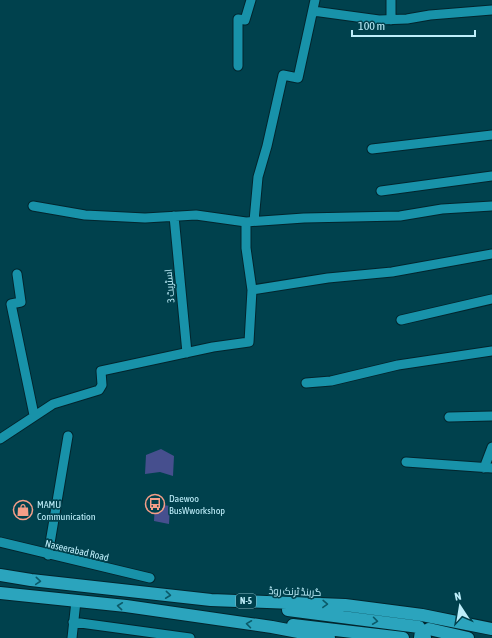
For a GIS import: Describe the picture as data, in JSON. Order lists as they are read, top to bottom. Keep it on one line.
{"streets":{"highway":["گرینڈ ٹرنک روڈ","N-5"],"street":["اسٹریٹ 3","Naseerabad Road"]},"places":{"bus stop":["Daewoo BusWworkshop"],"shop":["MAMU Communication"]},"scale_bar":"100 m","north":"top"}
